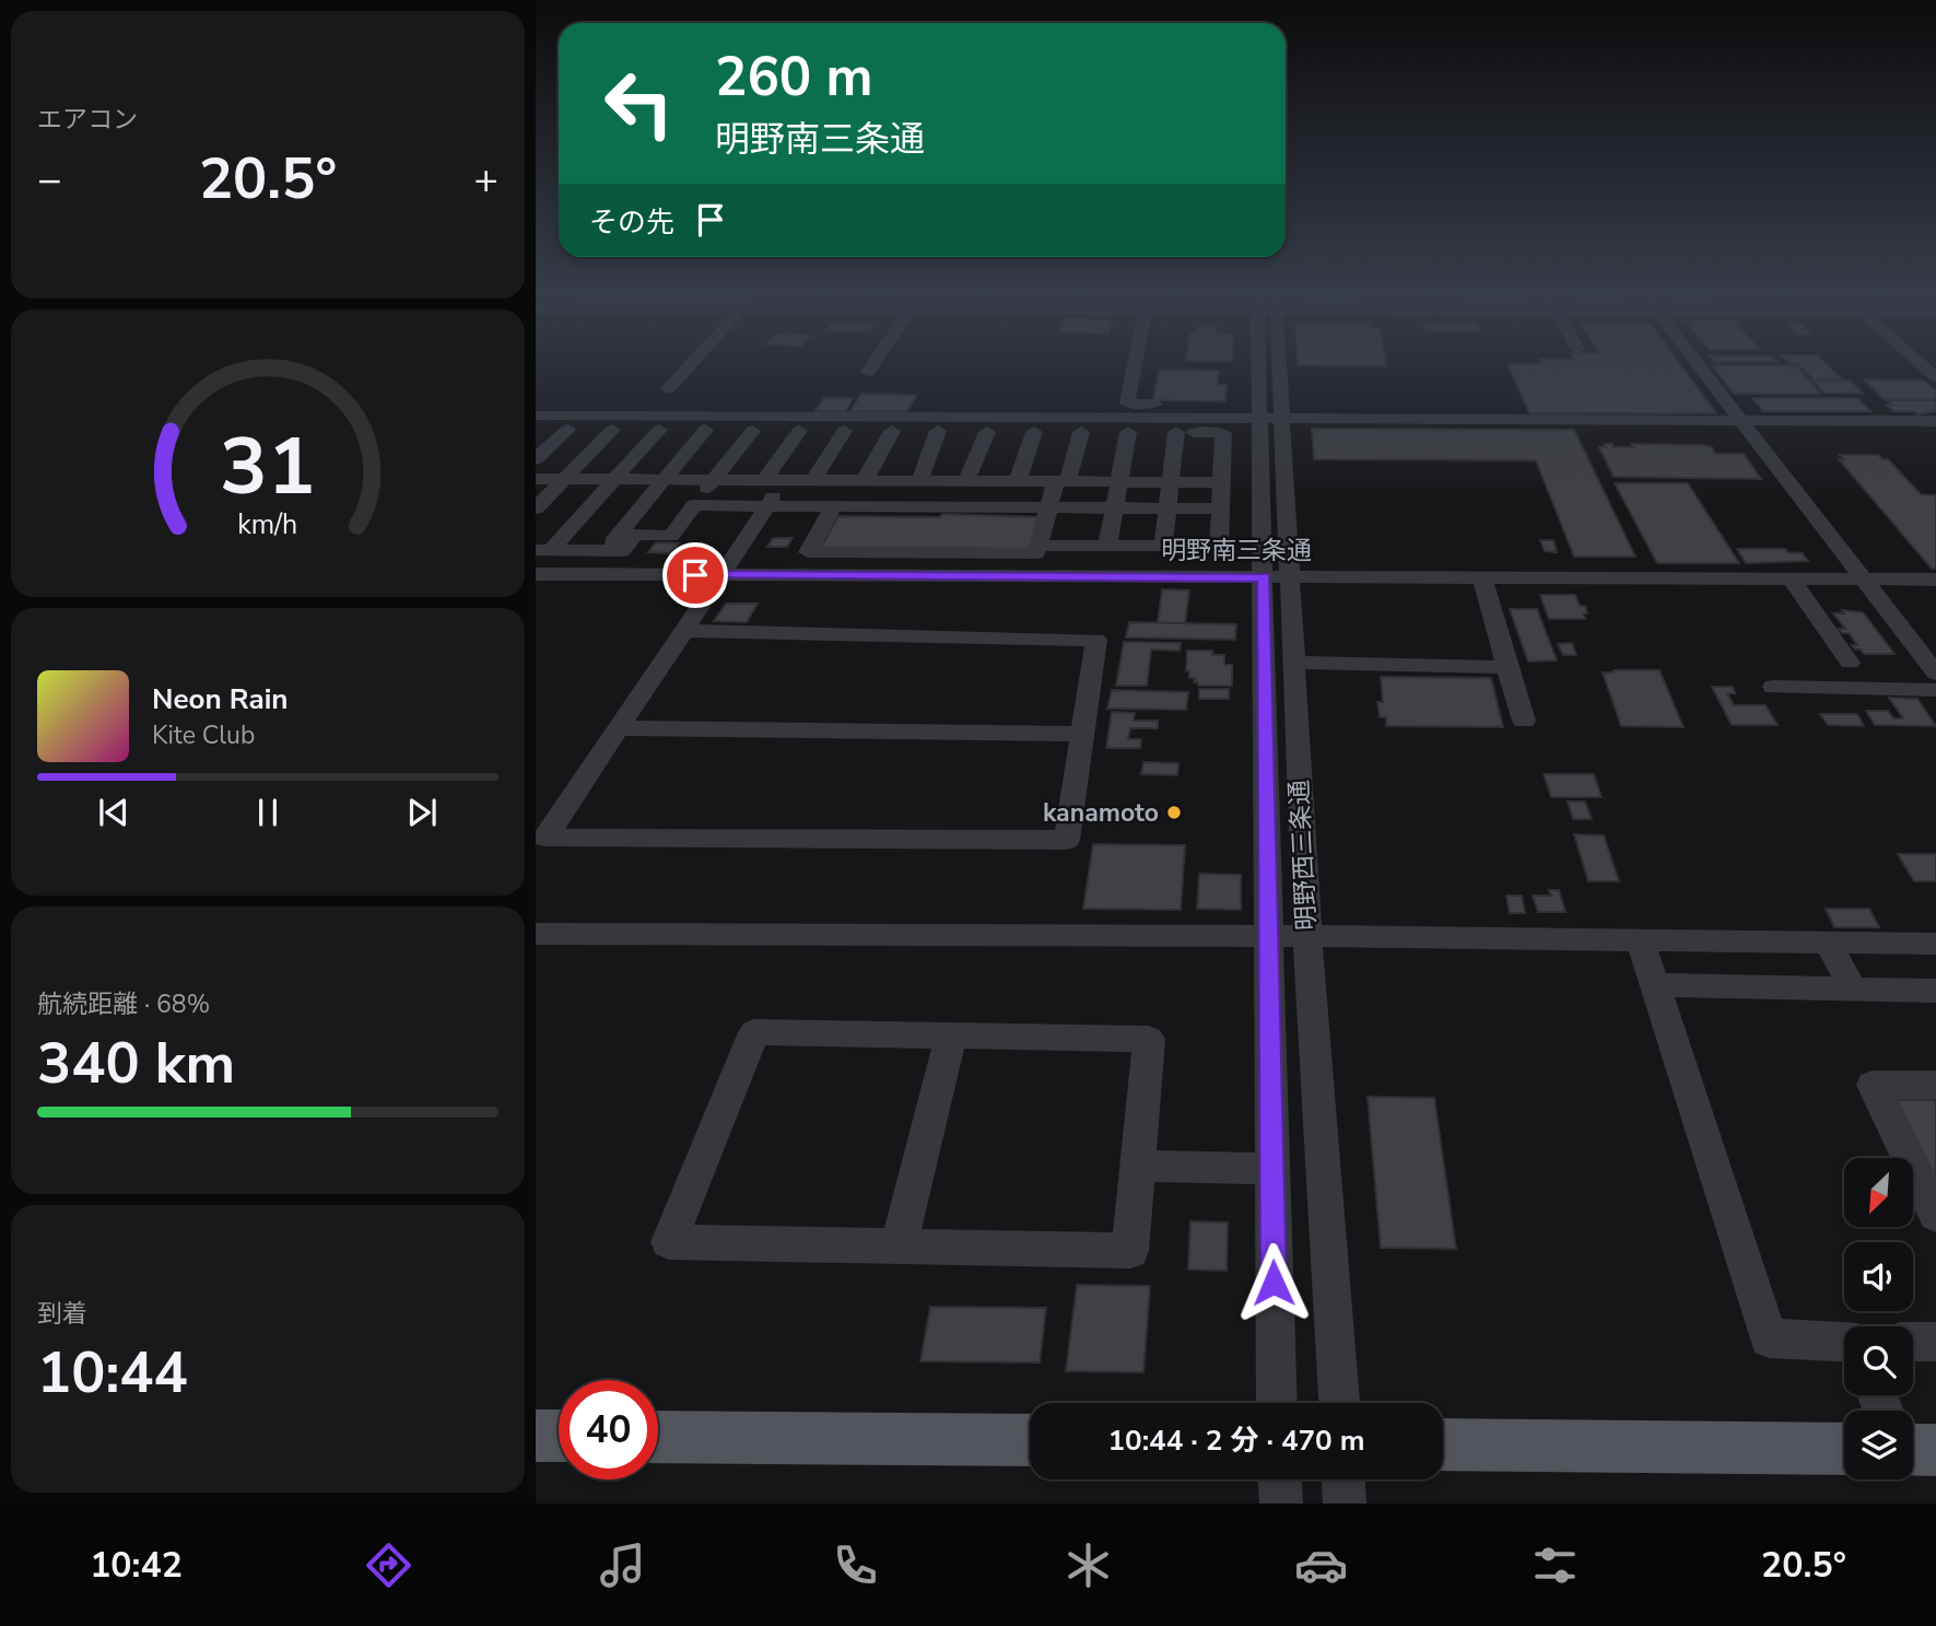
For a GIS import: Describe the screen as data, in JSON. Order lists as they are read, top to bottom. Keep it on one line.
{"streets":{"street":["明野南三条通","明野西三条通"]},"crossings":[["明野南三条通","明野西三条通"]],"places":["kanamoto"],"north":"bottom left","page":{"tile":["エアコン",["航続距離 · 68%","340 km"],["到着","10:44"]],"turn":["260 m","明野南三条通"],"heat":["−","20.5°","+"],"then":"その先","song":["Neon Rain","Kite Club"],"limit":"40","trip":"10:44 · 2 分 · 470 m","tabs":["10:42","20.5°"],"gauge":["31","km/h"]}}
